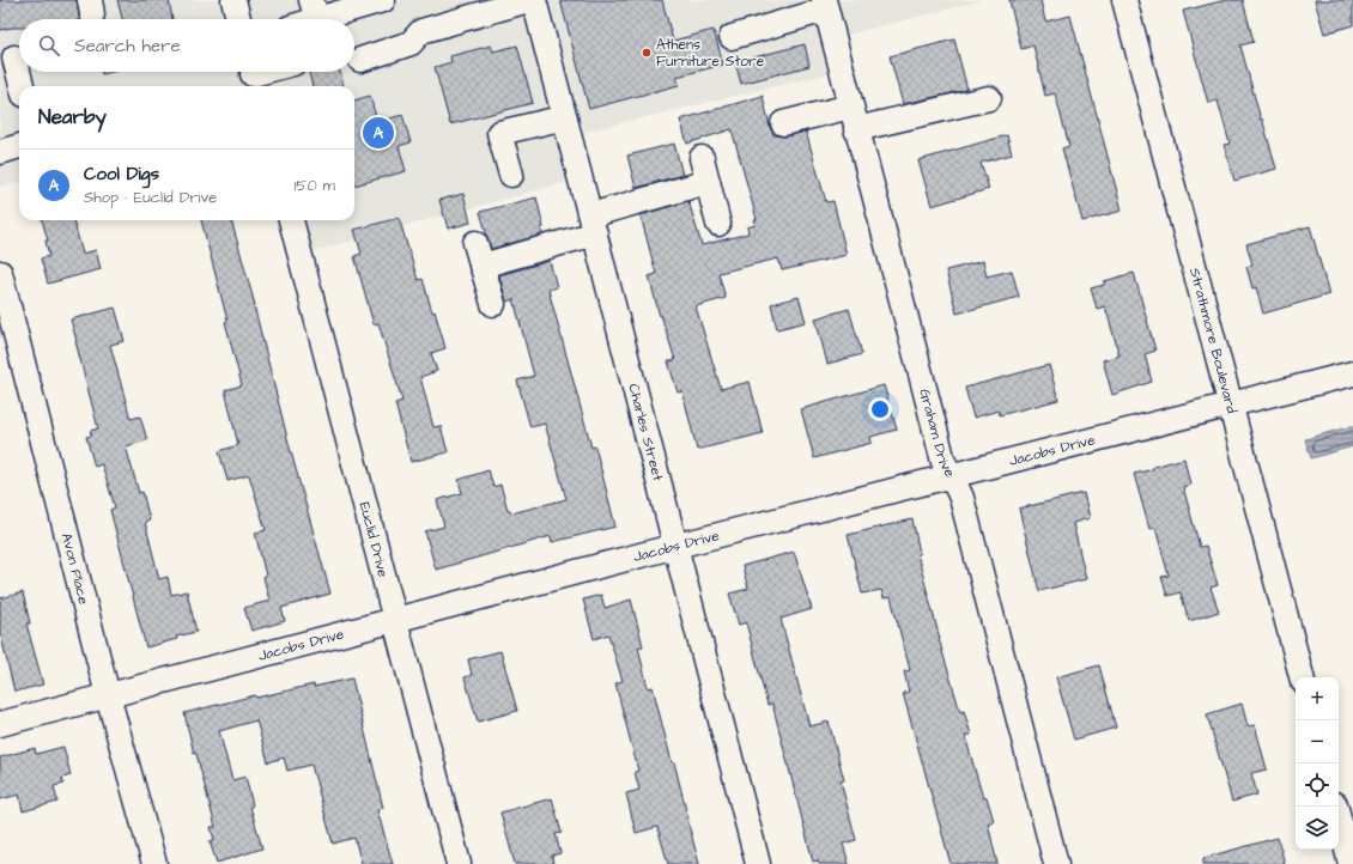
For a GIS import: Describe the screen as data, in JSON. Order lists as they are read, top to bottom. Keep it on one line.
{"streets":{"street":["Strathmore Boulevard","Charles Street","Graham Drive","Jacobs Drive","Euclid Drive","Avon Place"]},"crossings":[["Strathmore Boulevard","Jacobs Drive"],["Charles Street","Jacobs Drive"],["Graham Drive","Jacobs Drive"],["Jacobs Drive","Euclid Drive"],["Jacobs Drive","Avon Place"]],"places":["Athens Furniture Store"],"page":{"search":"Search here","heading":"Nearby","pins":"A","list":[{"mark":"A","name":"Cool Digs","note":"Shop · Euclid Drive","value":"150 m"}],"map_buttons":["+","−"]}}
